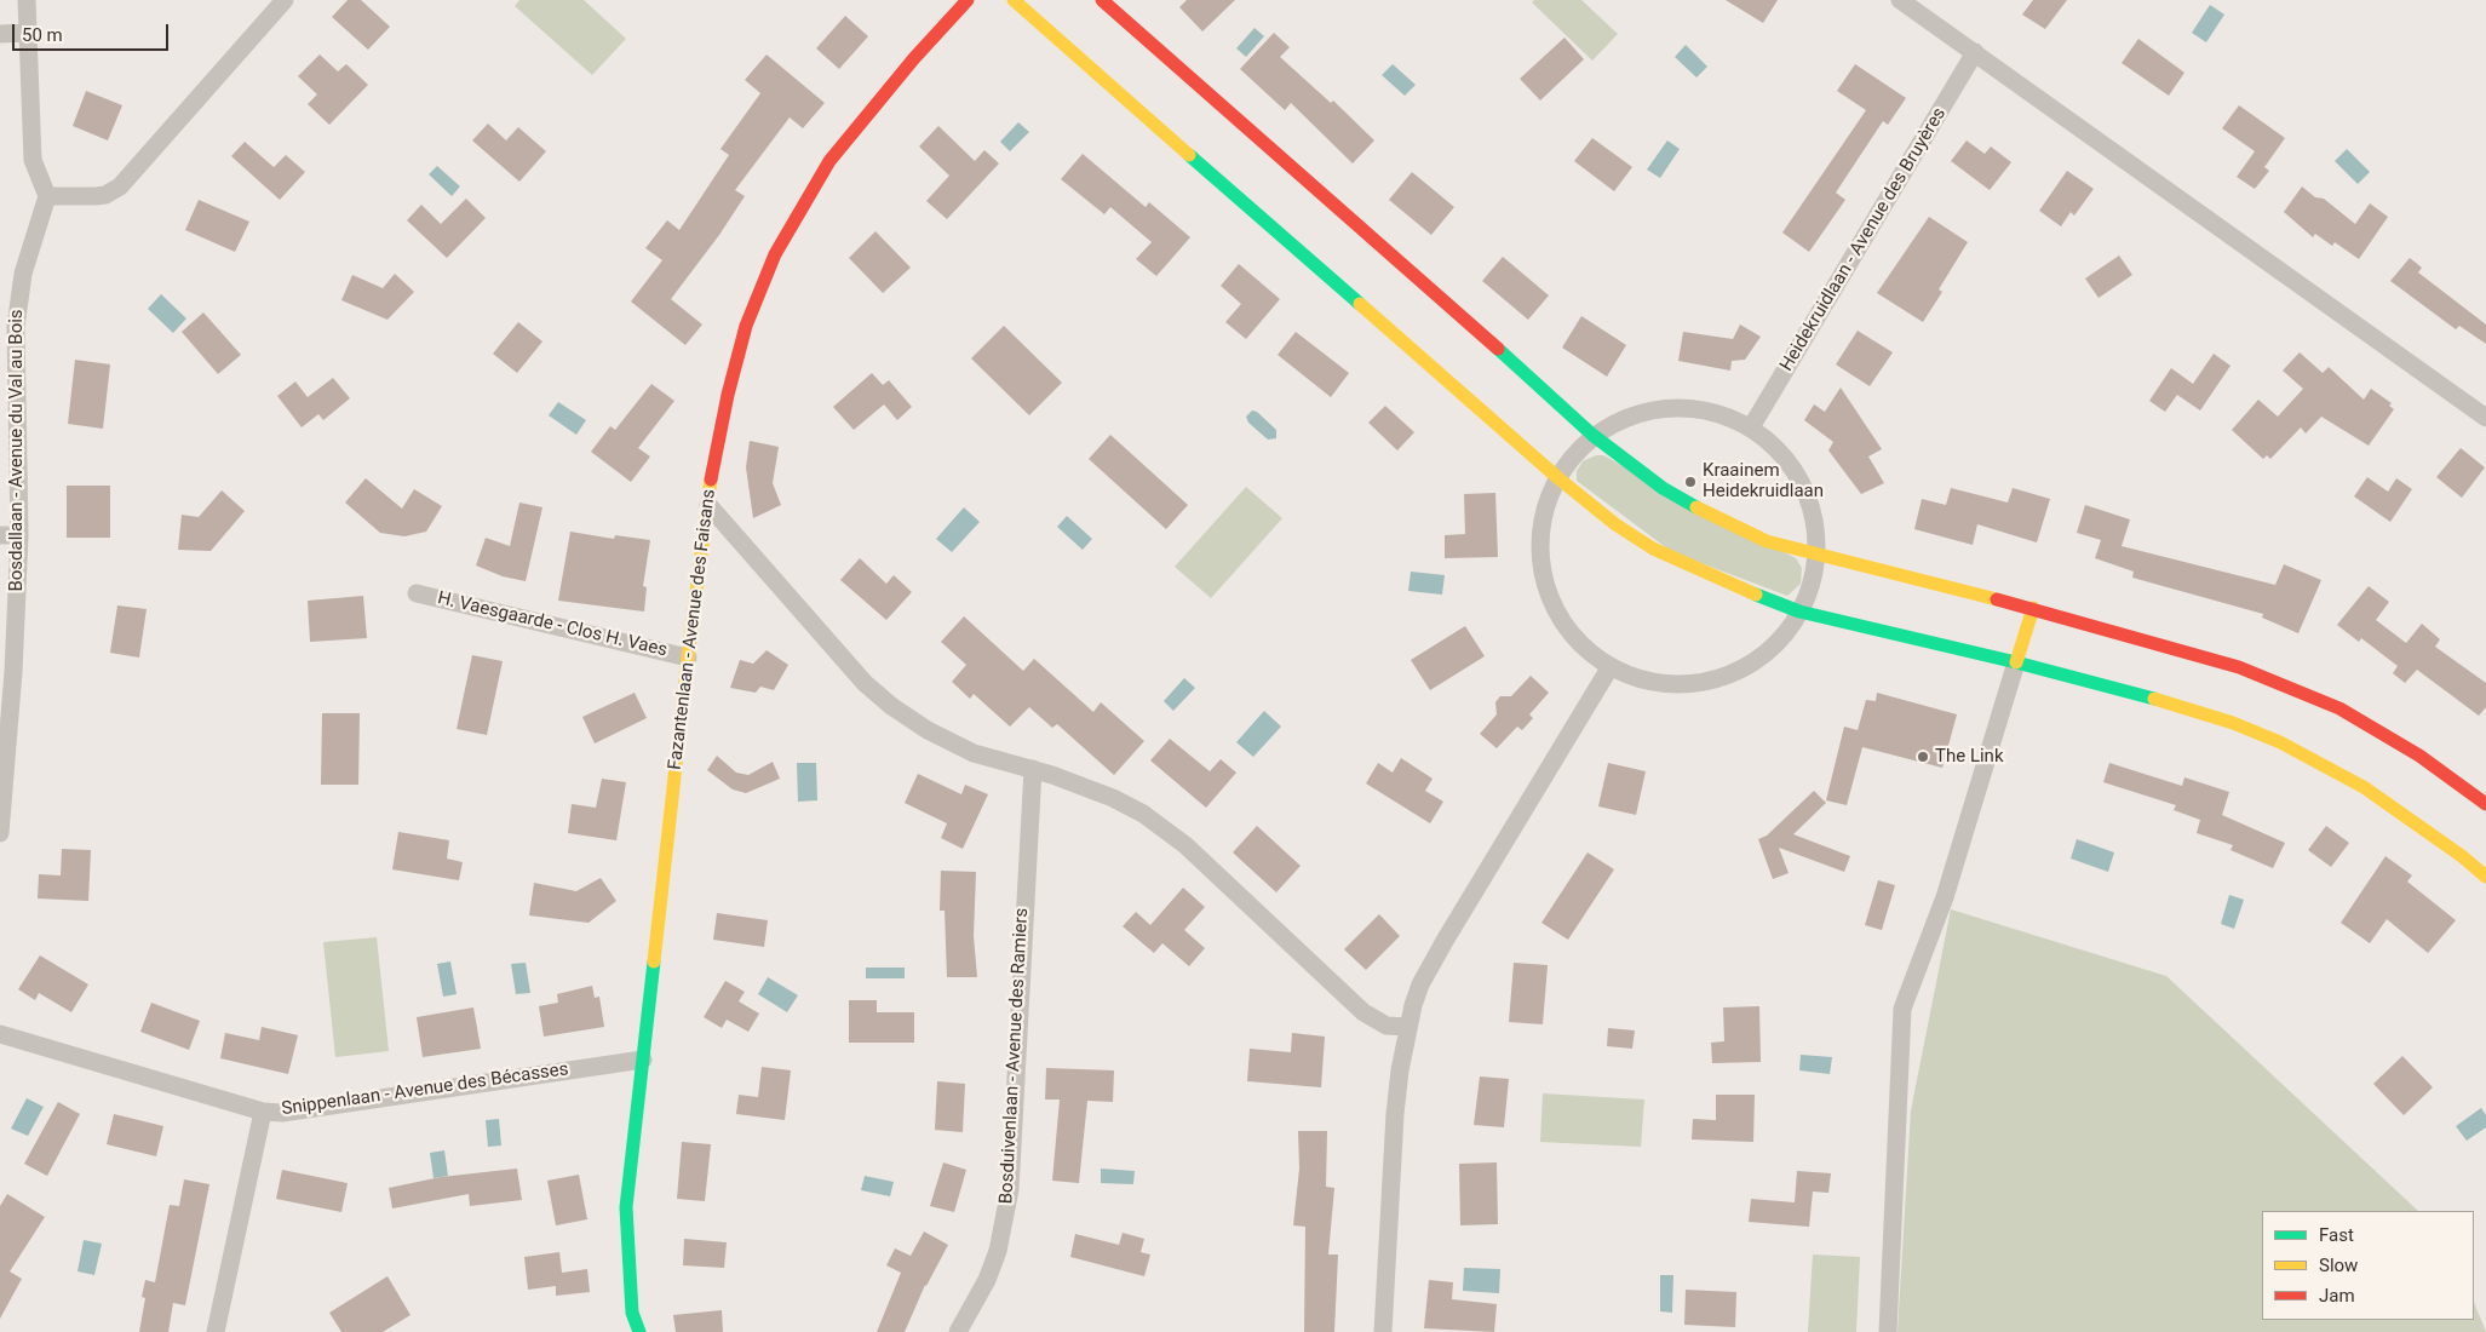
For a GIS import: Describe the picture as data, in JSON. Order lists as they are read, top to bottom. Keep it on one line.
{"streets":{"street":["Heidekruidlaan - Avenue des Bruyères","Bosdallaan - Avenue du Val au Bois","H. Vaesgaarde - Clos H. Vaes","Fazantenlaan - Avenue des Faisans","Bosduivenlaan - Avenue des Ramiers","Snippenlaan - Avenue des Bécasses"]},"crossings":[["H. Vaesgaarde - Clos H. Vaes","Fazantenlaan - Avenue des Faisans"],["Fazantenlaan - Avenue des Faisans","Snippenlaan - Avenue des Bécasses"]],"places":["Kraainem Heidekruidlaan","The Link"],"legend":["Fast","Slow","Jam"],"scale_bar":"50 m"}
